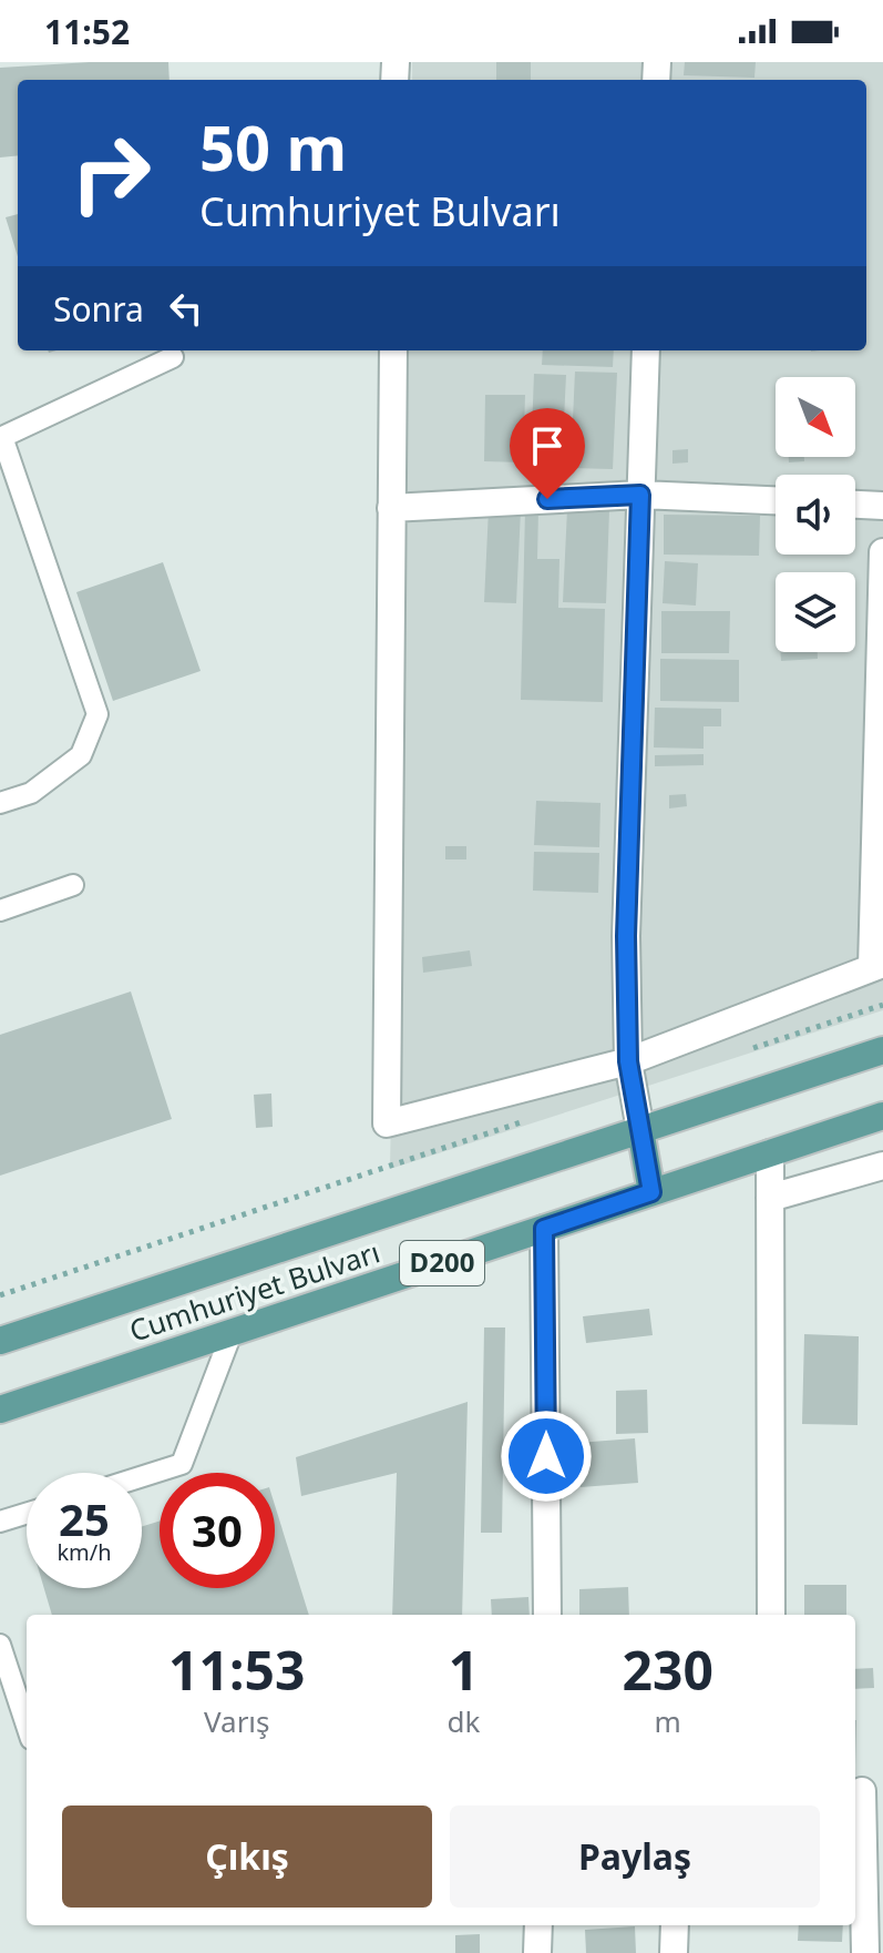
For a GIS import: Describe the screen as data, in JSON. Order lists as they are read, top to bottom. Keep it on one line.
{"streets":{"main road":["D200","Cumhuriyet Bulvarı"]},"north":"bottom right","page":{"status":"11:52","turn":["50 m","Cumhuriyet Bulvarı"],"then":"Sonra","speed":"25 km/h","limit":"30","eta":["11:53","Varış","1","dk","230","m"],"buttons":["Çıkış","Paylaş"]}}
